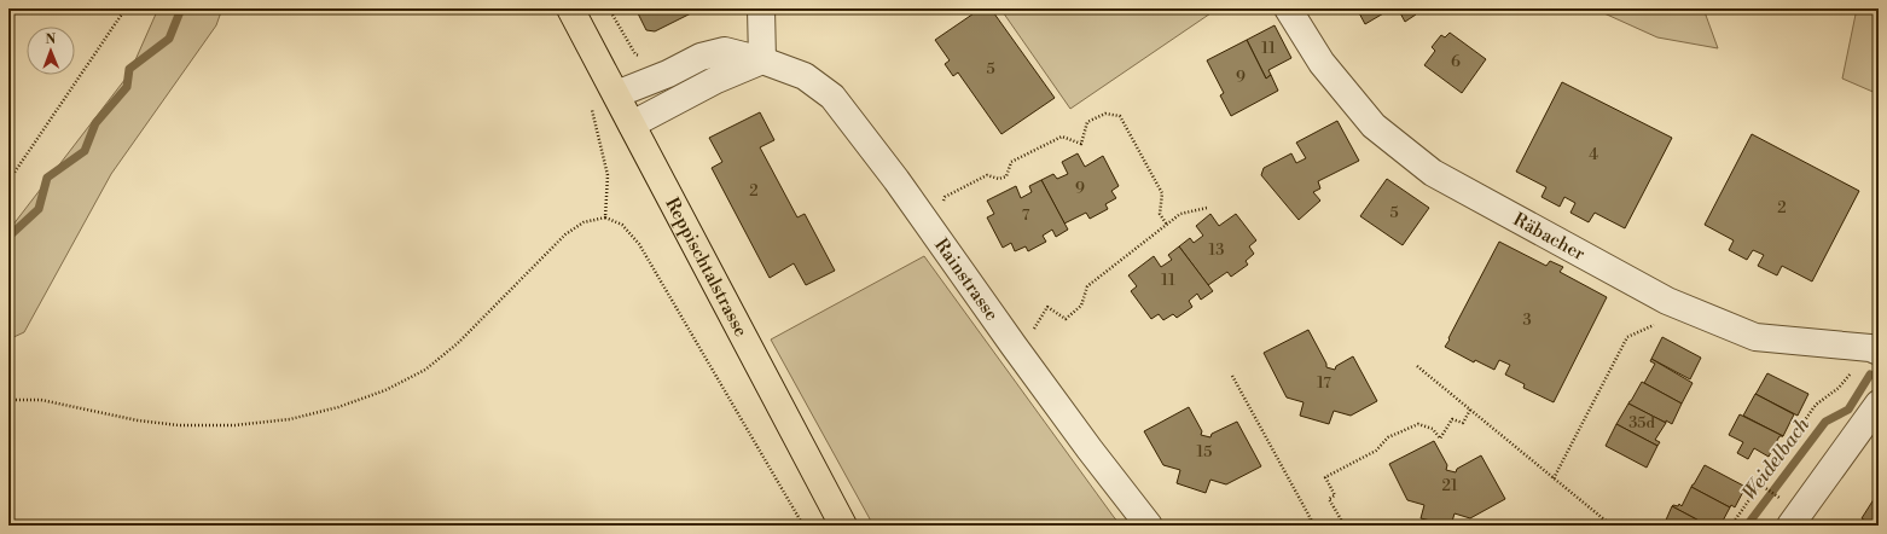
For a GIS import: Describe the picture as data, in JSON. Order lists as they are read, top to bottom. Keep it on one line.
{"streets":{"main road":["Reppischtalstrasse"],"street":["Räbacher","Rainstrasse"]},"crossings":[["Reppischtalstrasse","Rainstrasse"]],"water":["Weidelbach"],"house_numbers":["11","6","5","9","4","9","2","2","5","7","13","11","3","17","35d","15","21"],"north":"top"}
